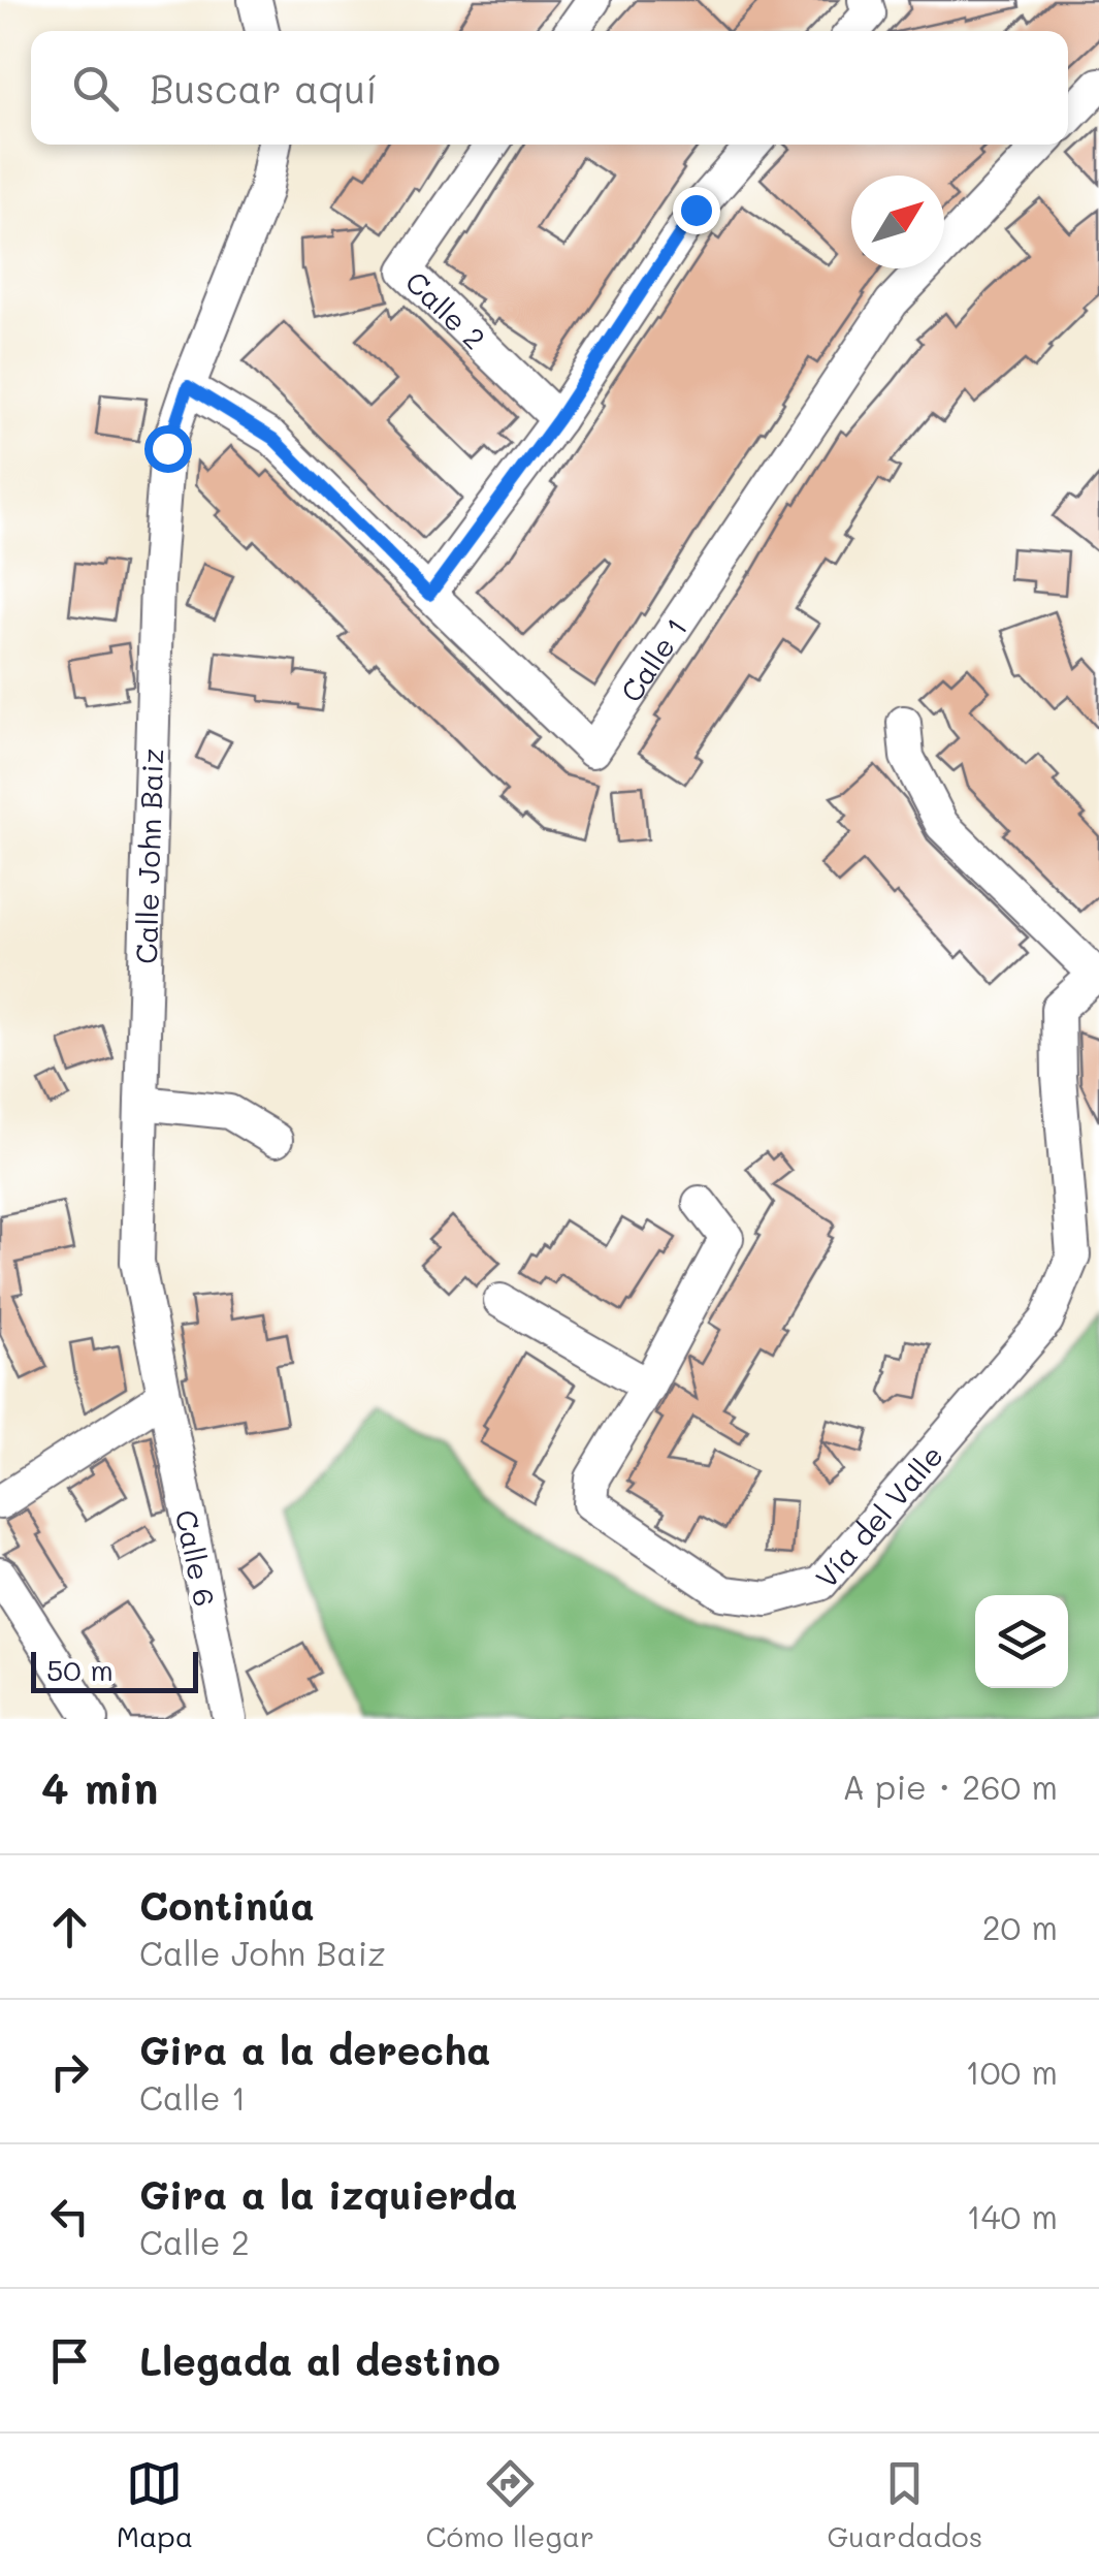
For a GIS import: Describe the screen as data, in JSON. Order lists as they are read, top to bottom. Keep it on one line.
{"streets":{"street":["Calle 2","Calle 1","Calle John Baiz","Vía del Valle","Calle 6"]},"crossings":[["Calle 1","Calle John Baiz"],["Calle John Baiz","Calle 6"]],"scale_bar":"50 m","north":"top right","page":{"search":"Buscar aquí","scale":"50 m","heading":["4 min","A pie · 260 m"],"list":[["Continúa","Calle John Baiz","20 m"],["Gira a la derecha","Calle 1","100 m"],["Gira a la izquierda","Calle 2","140 m"],"Llegada al destino"],"nav":["Mapa","Cómo llegar","Guardados"]}}
